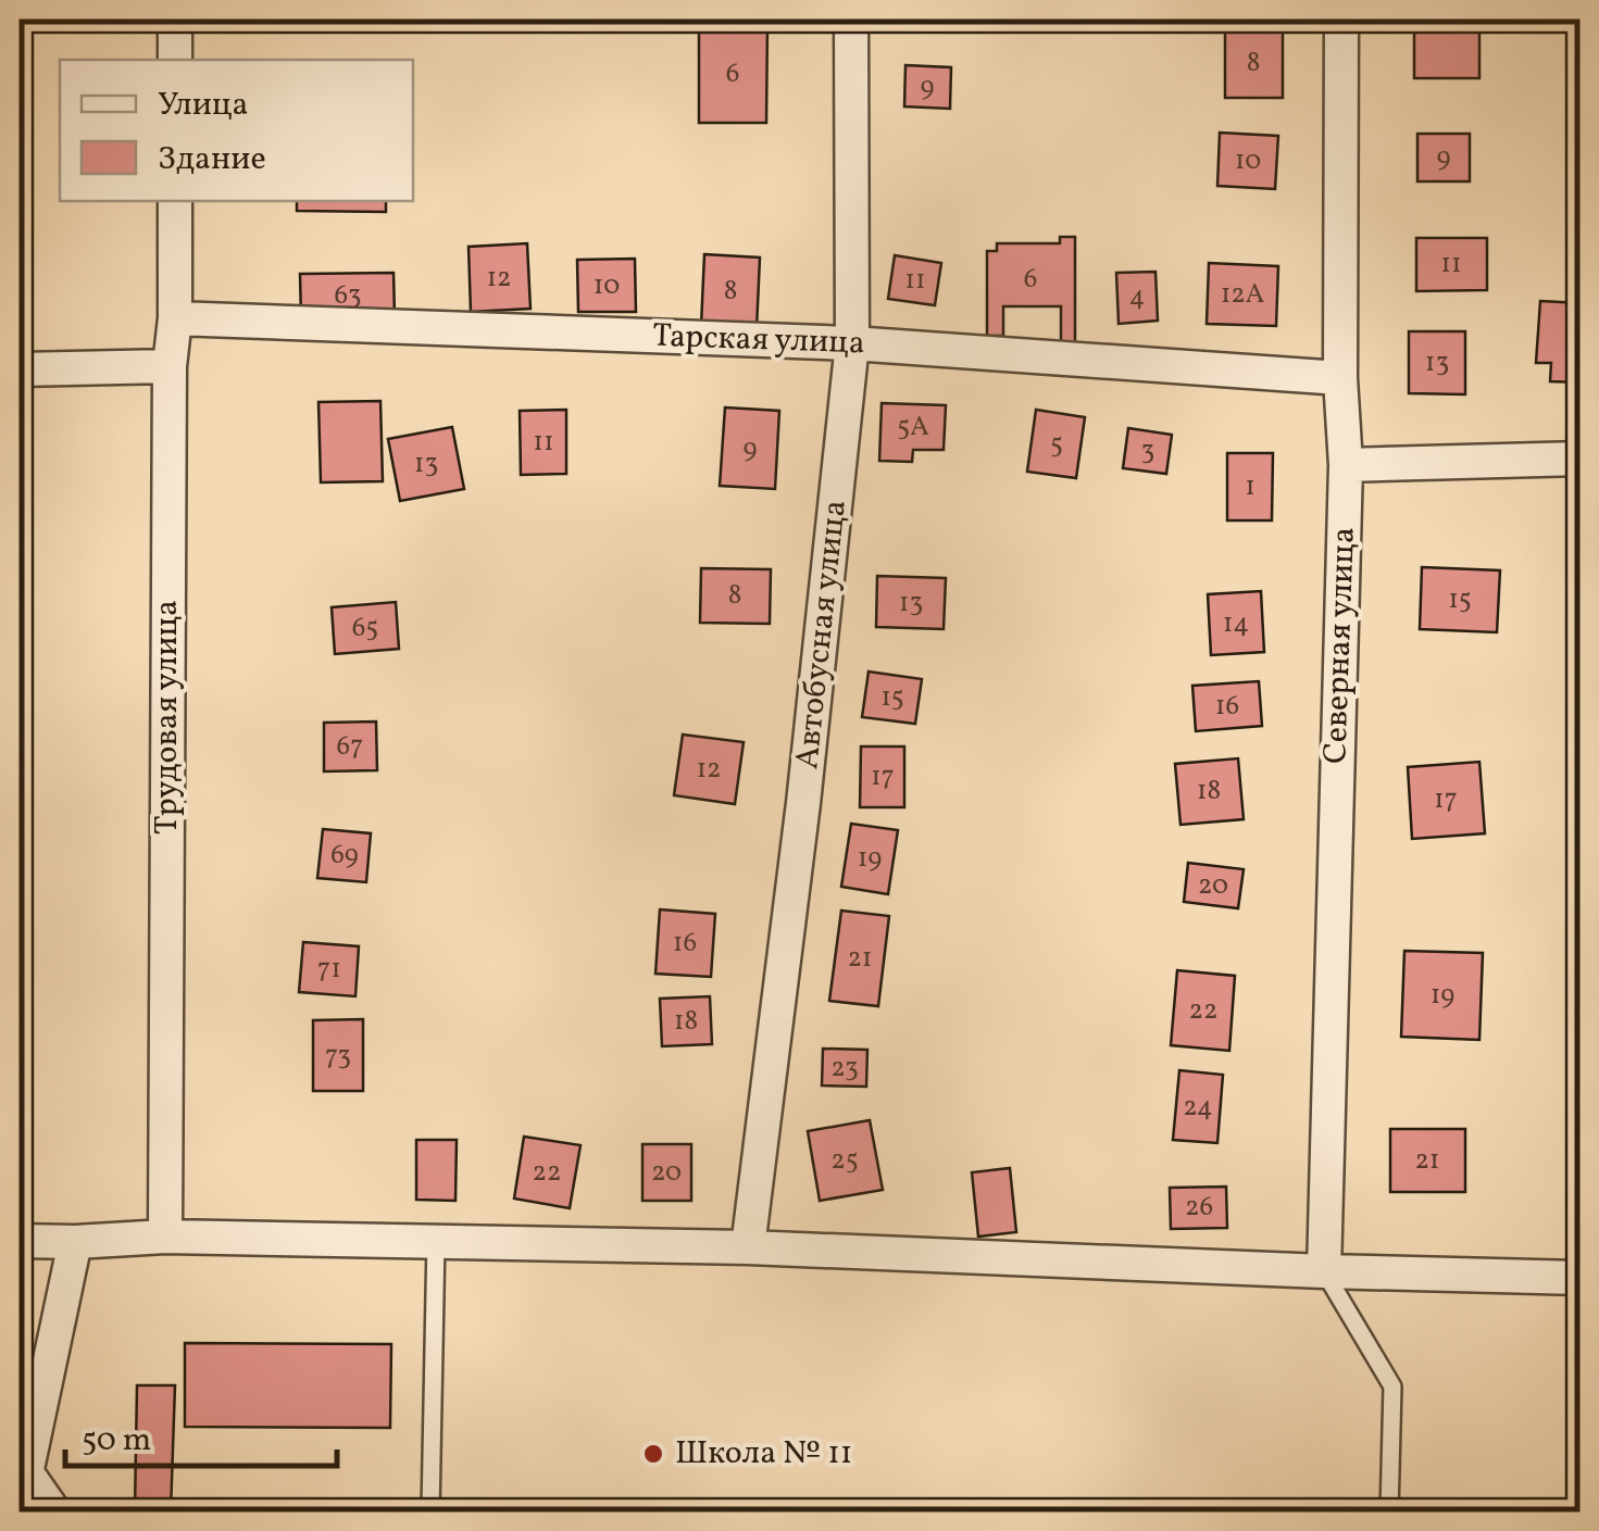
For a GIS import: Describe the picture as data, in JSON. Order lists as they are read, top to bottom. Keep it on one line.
{"streets":{"street":["Тарская улица","Автобусная улица","Северная улица","Трудовая улица"]},"crossings":[["Тарская улица","Автобусная улица"],["Тарская улица","Северная улица"],["Тарская улица","Трудовая улица"]],"places":["Школа № 11"],"house_numbers":["8","6","9","9","10","11","12","6","11","10","8","12А","63","4","13","5А","11","5","9","3","13","1","8","15","13","14","65","15","16","67","12","17","18","17","69","19","20","16","21","71","19","22","18","73","23","24","25","21","22","20","26"],"legend":["Улица","Здание"],"scale_bar":"50 m"}
